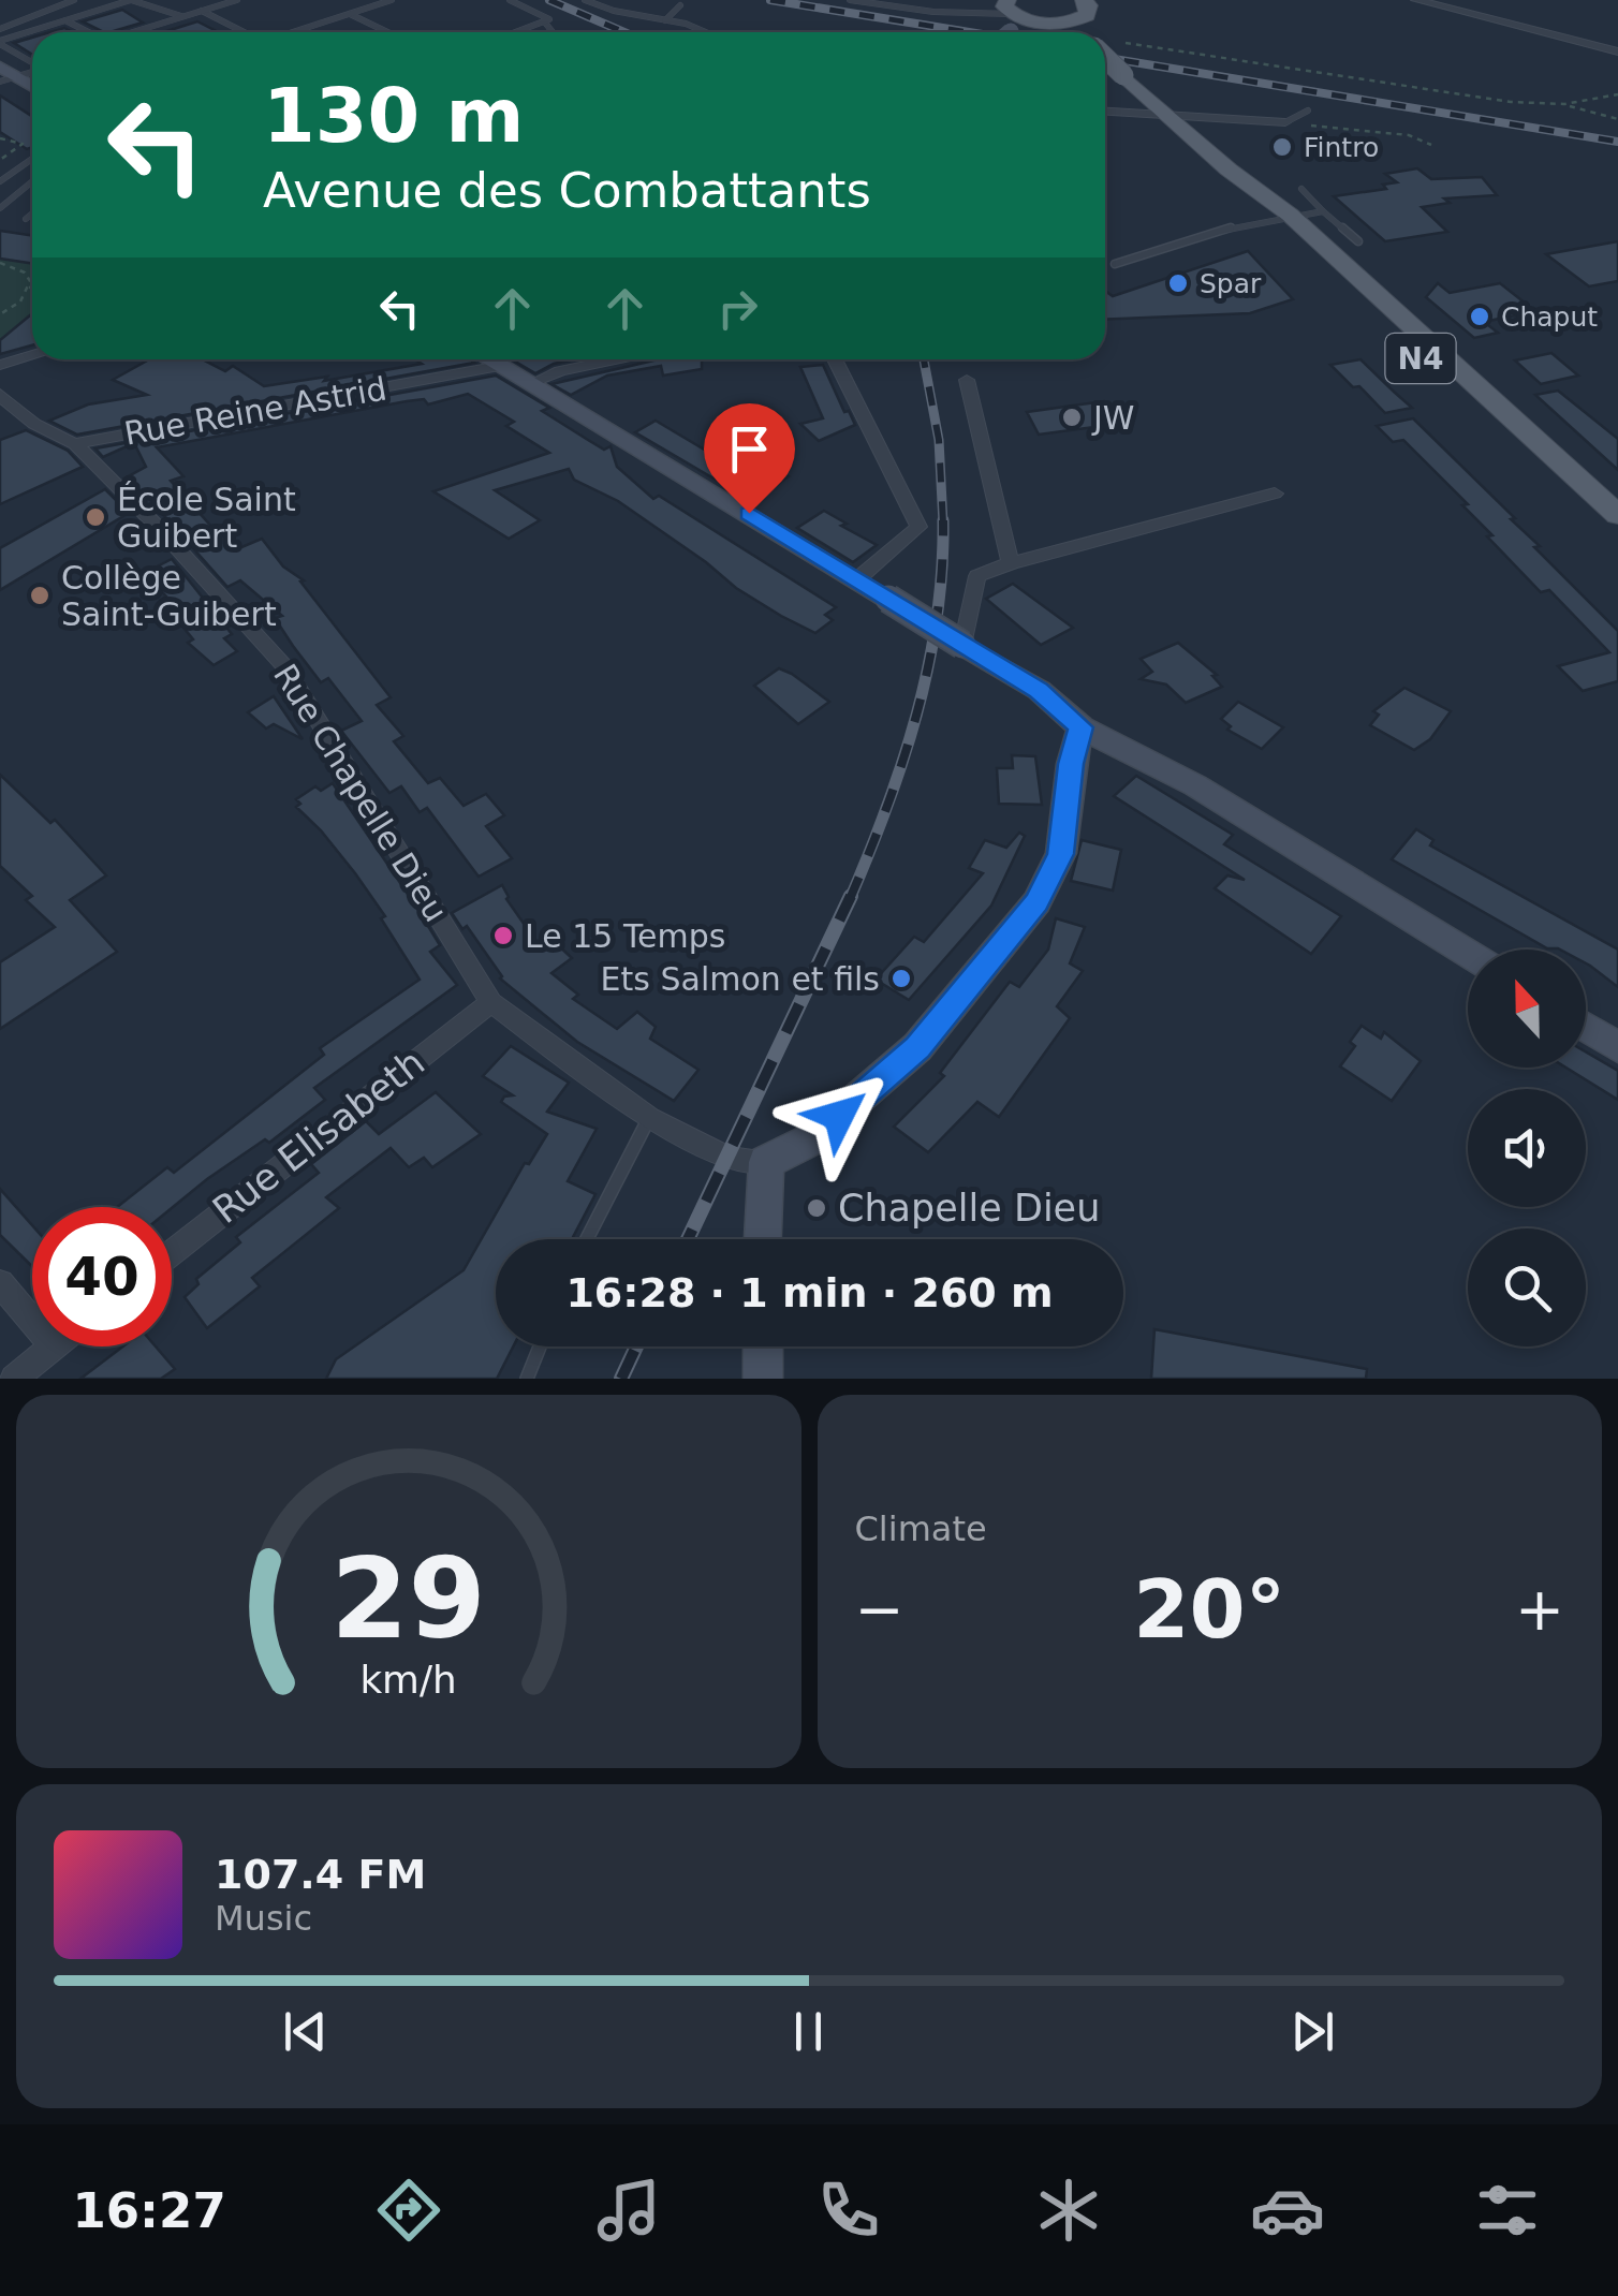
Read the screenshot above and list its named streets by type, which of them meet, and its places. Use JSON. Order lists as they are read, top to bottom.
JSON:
{
  "streets": {
    "main road": ["N4"],
    "street": ["Rue Reine Astrid", "Rue Chapelle Dieu", "Rue Elisabeth"]
  },
  "crossings": [
    ["Rue Reine Astrid", "Rue Chapelle Dieu"],
    ["Rue Chapelle Dieu", "Rue Elisabeth"]
  ],
  "places": [
    "Fintro",
    "Spar",
    "Chaput",
    "JW",
    "École Saint Guibert",
    "Collège Saint-Guibert",
    "Le 15 Temps",
    "Ets Salmon et fils",
    "Chapelle Dieu"
  ],
  "north": "top",
  "page": {
    "turn": ["130 m", "Avenue des Combattants"],
    "limit": "40",
    "trip": "16:28 · 1 min · 260 m",
    "tile": "Climate",
    "heat": ["−", "20°", "+"],
    "song": ["107.4 FM", "Music"],
    "tabs": "16:27",
    "gauge": ["29", "km/h"]
  }
}
